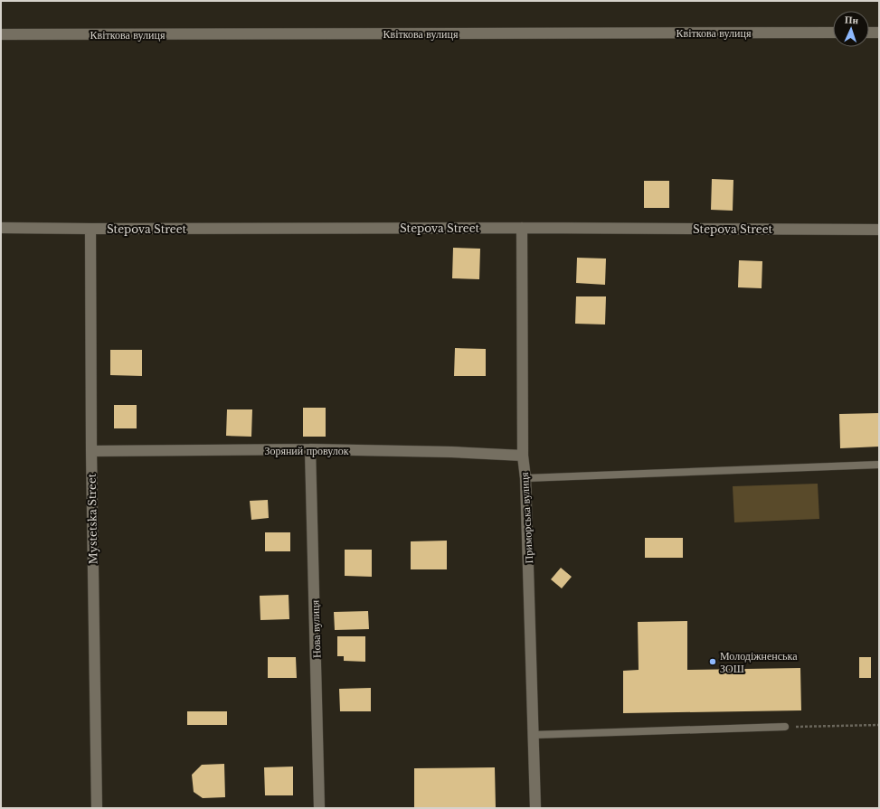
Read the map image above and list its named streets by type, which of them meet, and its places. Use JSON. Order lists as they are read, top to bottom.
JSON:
{
  "streets": {
    "street": [
      "Квіткова вулиця",
      "Stepova Street",
      "Зоряний провулок",
      "Приморська вулиця",
      "Mystetska Street",
      "Нова вулиця"
    ]
  },
  "crossings": [
    ["Stepova Street", "Приморська вулиця"],
    ["Stepova Street", "Mystetska Street"],
    ["Зоряний провулок", "Приморська вулиця"],
    ["Зоряний провулок", "Mystetska Street"],
    ["Зоряний провулок", "Нова вулиця"]
  ],
  "places": ["Молодіжненська ЗОШ"],
  "north": "top"
}
